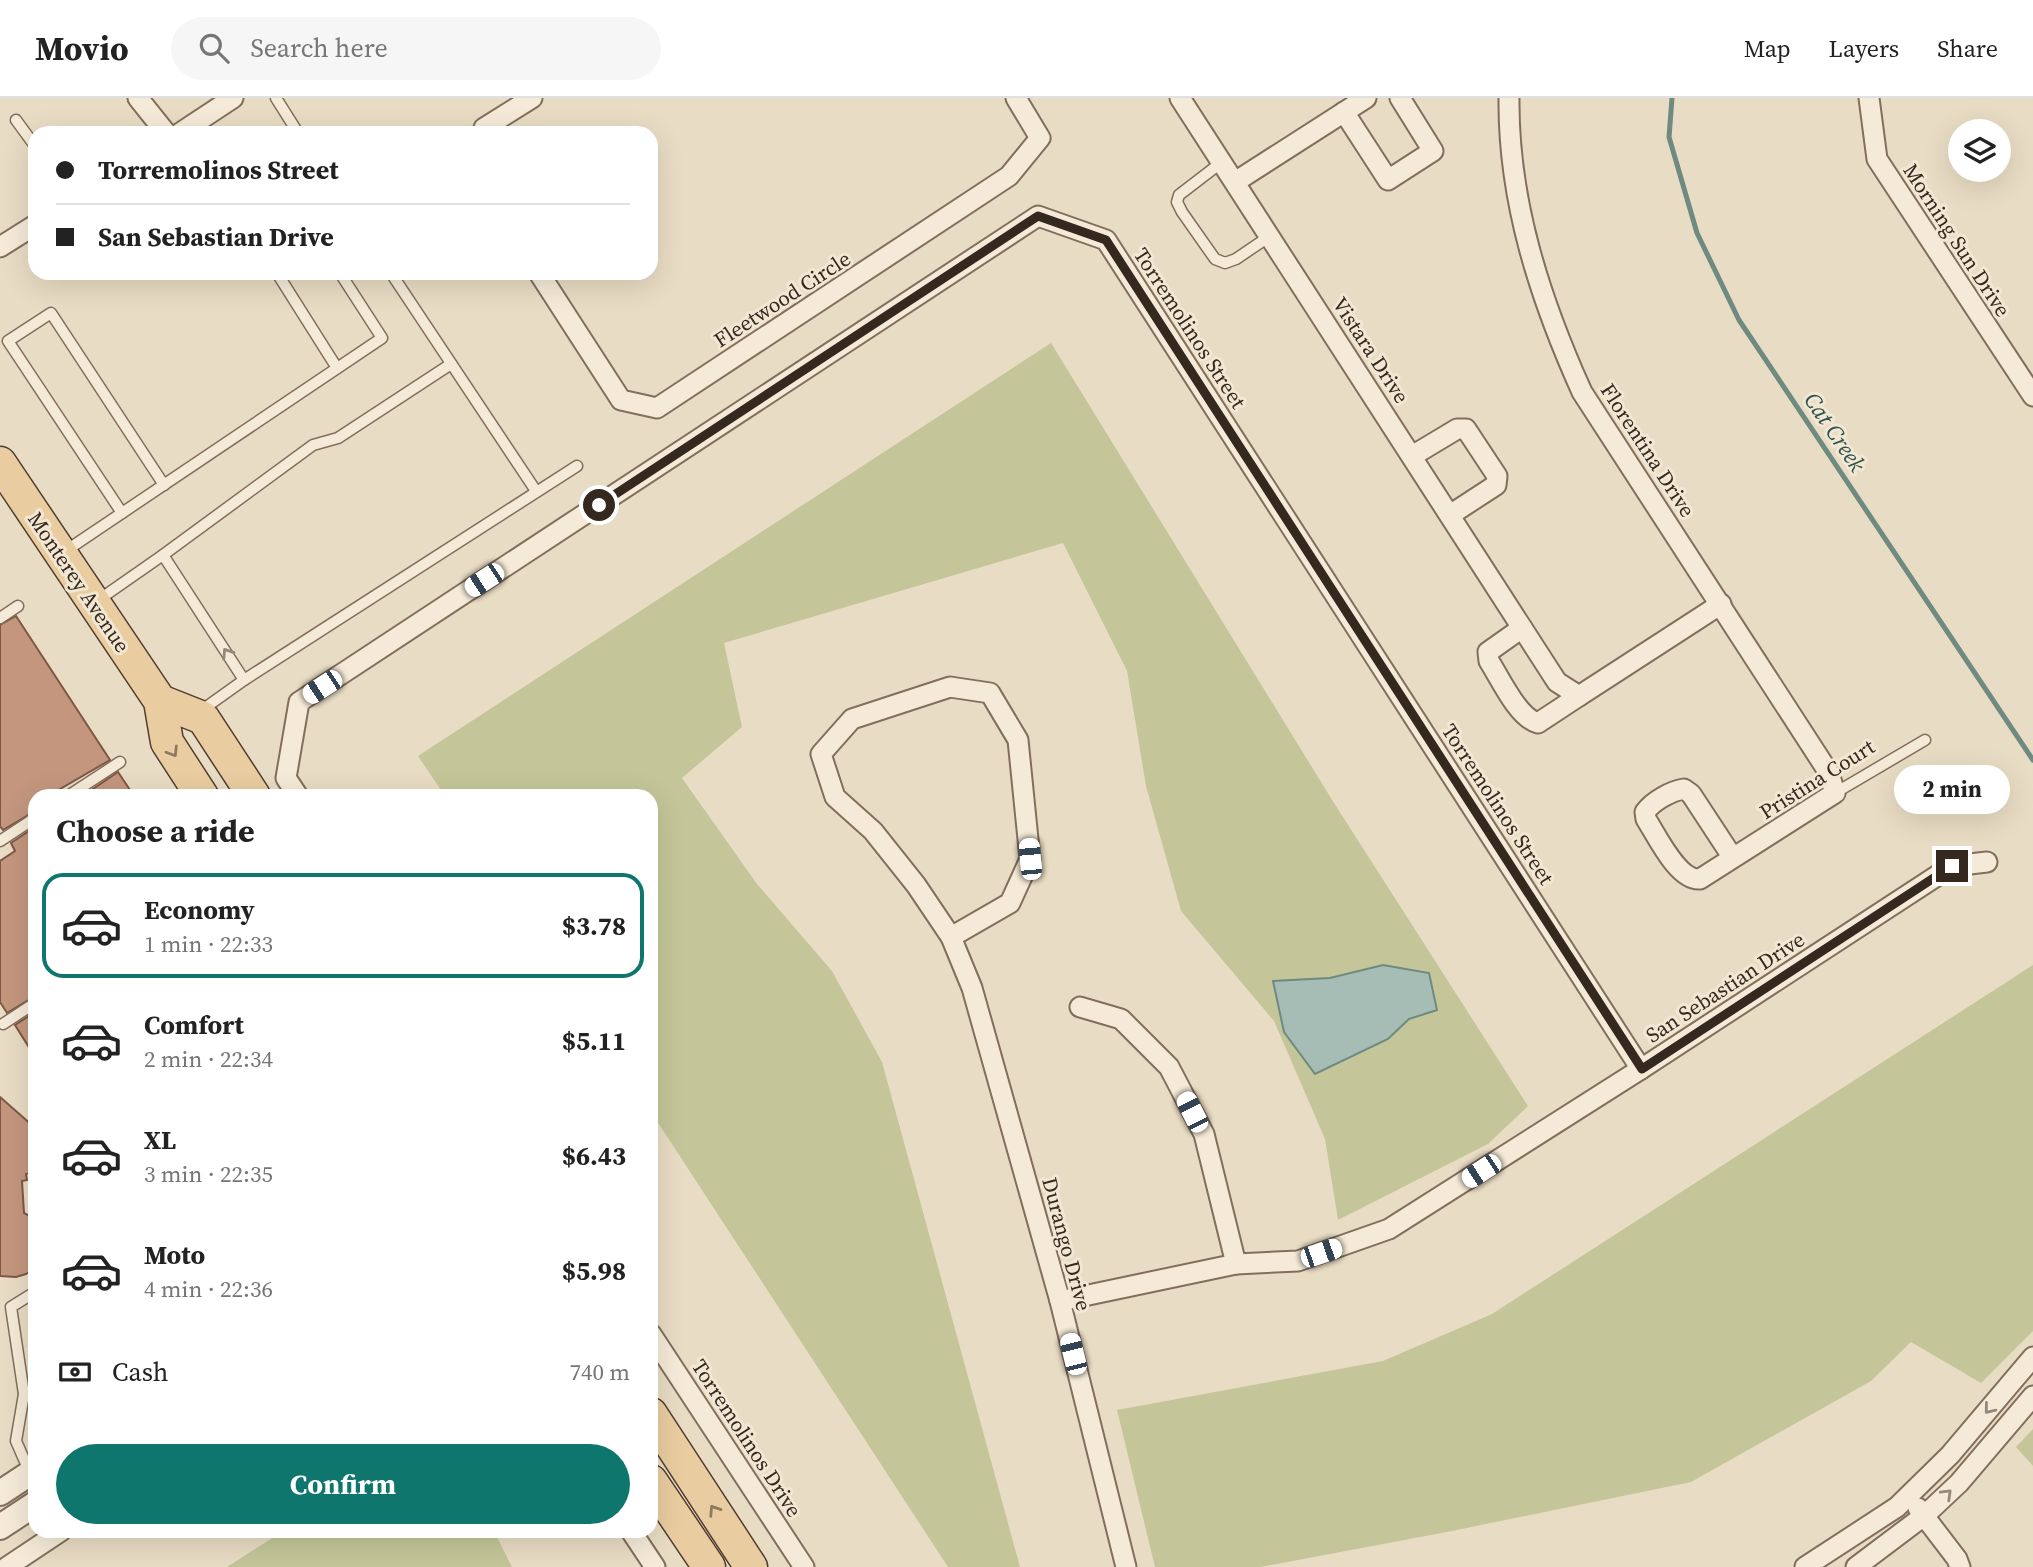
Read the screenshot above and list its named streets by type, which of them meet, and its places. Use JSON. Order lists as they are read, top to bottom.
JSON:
{
  "streets": {
    "main road": ["Monterey Avenue"],
    "street": [
      "Morning Sun Drive",
      "Fleetwood Circle",
      "Torremolinos Street",
      "Vistara Drive",
      "Florentina Drive",
      "Pristina Court",
      "San Sebastian Drive",
      "Durango Drive",
      "Torremolinos Drive"
    ]
  },
  "crossings": [
    ["Torremolinos Street", "San Sebastian Drive"],
    ["Florentina Drive", "Pristina Court"],
    ["San Sebastian Drive", "Durango Drive"]
  ],
  "water": ["Cat Creek"],
  "page": {
    "header": "Movio",
    "search": "Search here",
    "nav": ["Map", "Layers", "Share"],
    "banner": ["Torremolinos Street", "San Sebastian Drive"],
    "bubble": "2 min",
    "heading": "Choose a ride",
    "list": [
      {
        "name": "Economy",
        "note": "1 min · 22:33",
        "value": "$3.78"
      },
      {
        "name": "Comfort",
        "note": "2 min · 22:34",
        "value": "$5.11"
      },
      {
        "name": "XL",
        "note": "3 min · 22:35",
        "value": "$6.43"
      },
      {
        "name": "Moto",
        "note": "4 min · 22:36",
        "value": "$5.98"
      }
    ],
    "pay": ["Cash", "740 m"],
    "buttons": "Confirm"
  }
}
